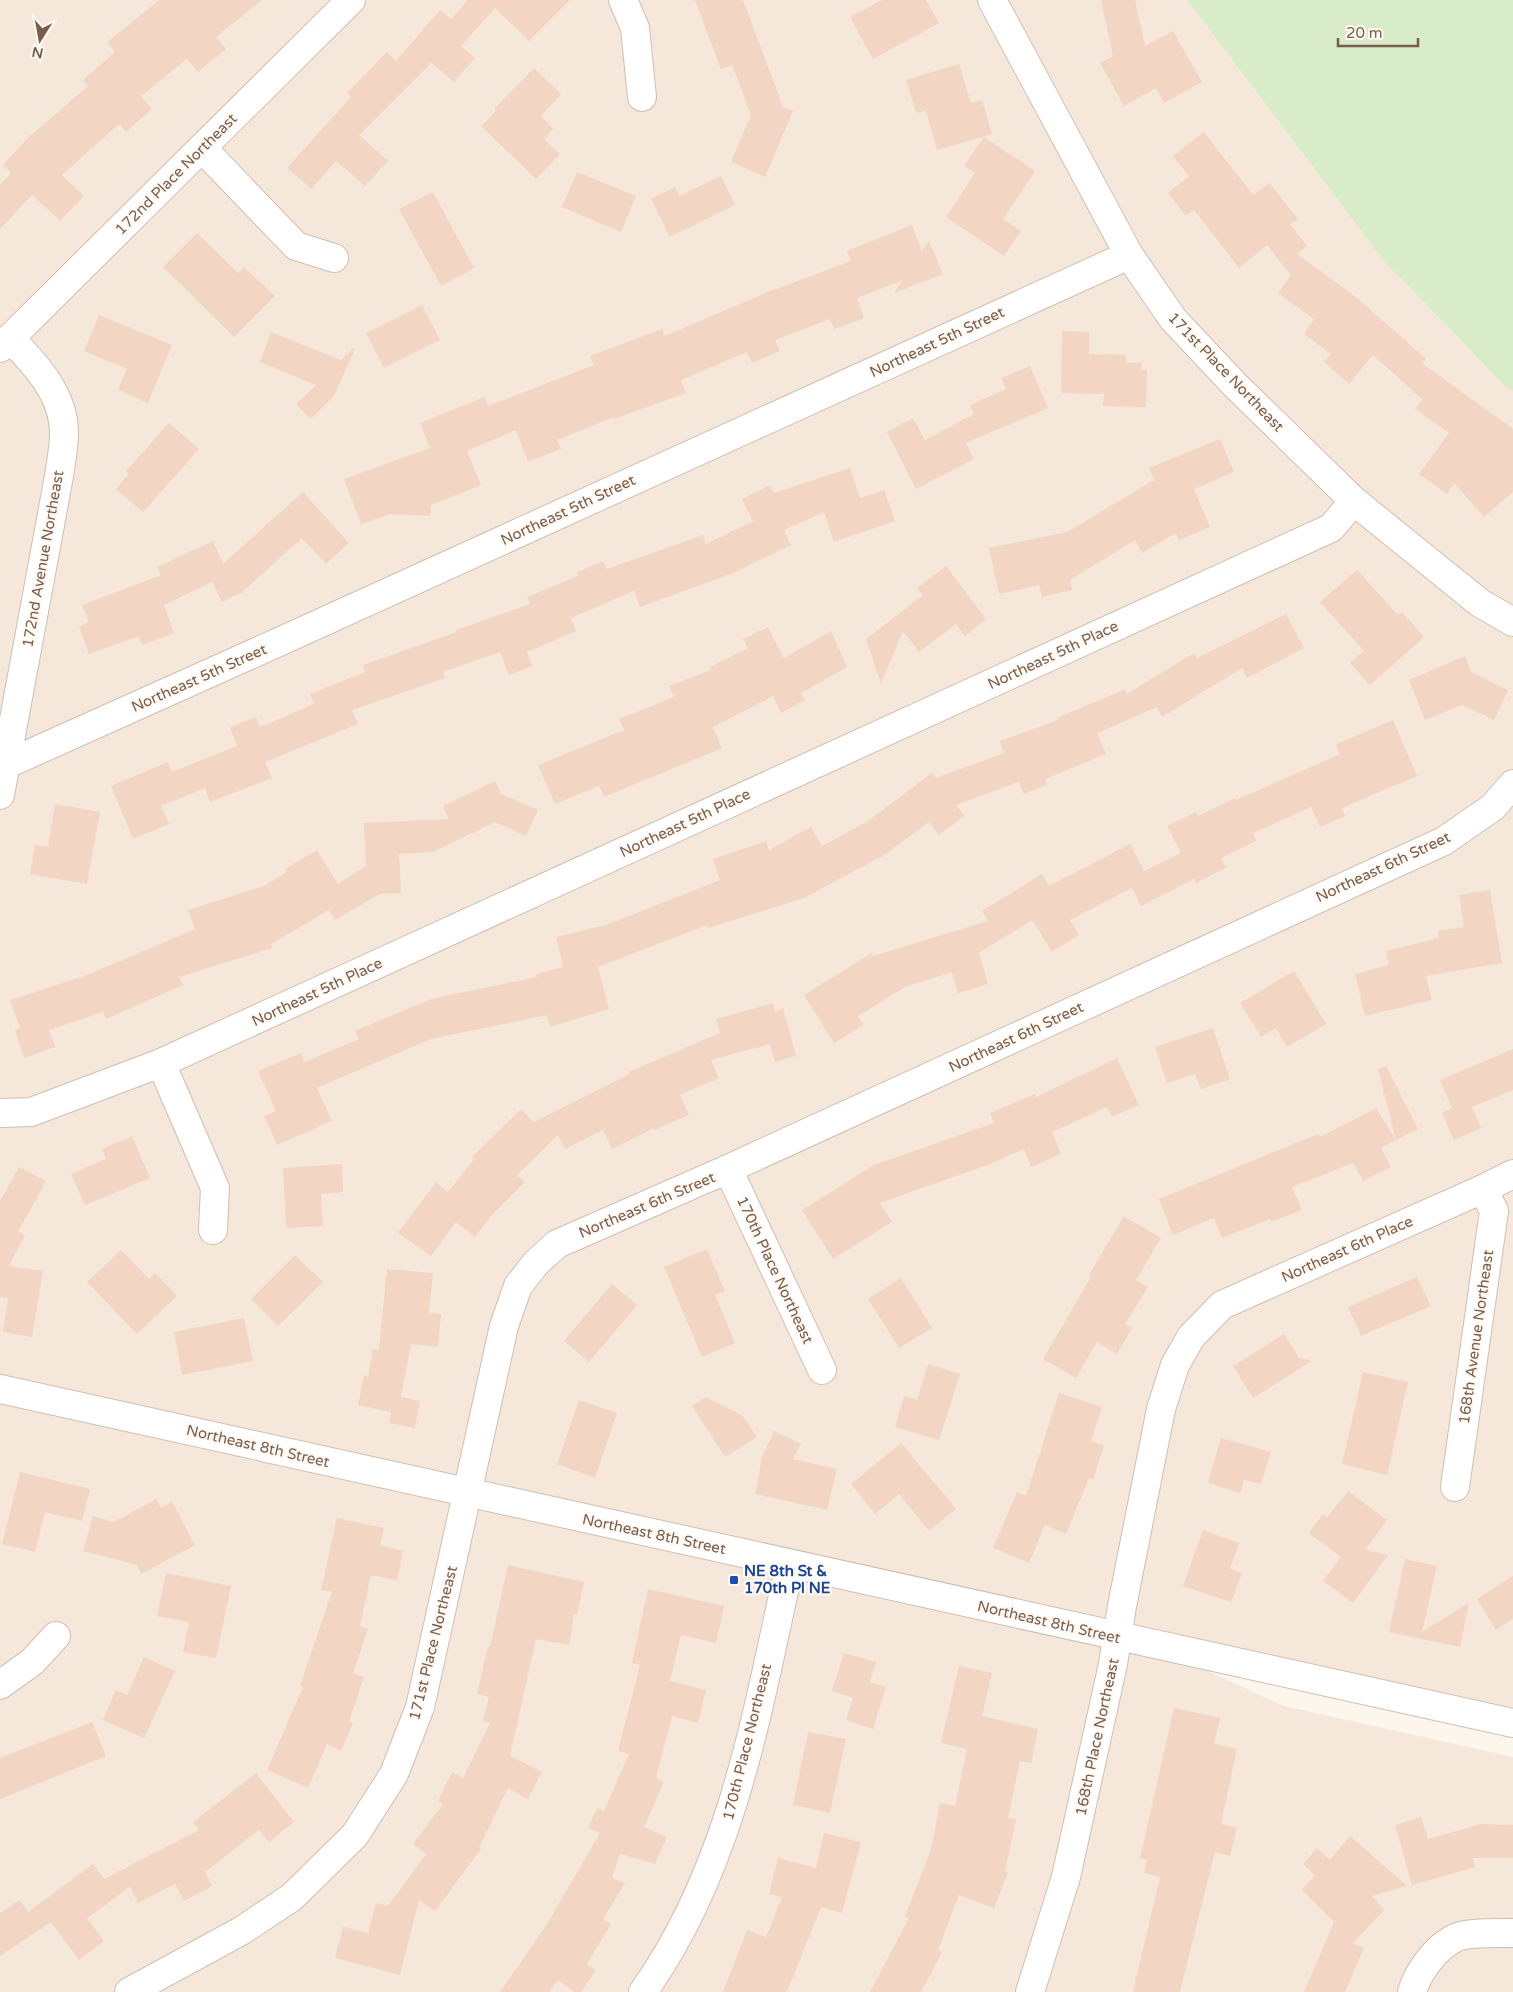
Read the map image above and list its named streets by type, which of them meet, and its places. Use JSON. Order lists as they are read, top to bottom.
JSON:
{
  "streets": {
    "street": [
      "172nd Place Northeast",
      "Northeast 5th Street",
      "171st Place Northeast",
      "172nd Avenue Northeast",
      "Northeast 5th Place",
      "Northeast 6th Street",
      "Northeast 6th Place",
      "170th Place Northeast",
      "168th Avenue Northeast",
      "Northeast 8th Street",
      "168th Place Northeast"
    ]
  },
  "crossings": [
    ["172nd Place Northeast", "172nd Avenue Northeast"],
    ["Northeast 5th Street", "171st Place Northeast"],
    ["Northeast 5th Street", "172nd Avenue Northeast"],
    ["171st Place Northeast", "Northeast 5th Place"],
    ["171st Place Northeast", "Northeast 6th Street"],
    ["171st Place Northeast", "Northeast 8th Street"],
    ["Northeast 6th Street", "170th Place Northeast"],
    ["Northeast 6th Place", "168th Avenue Northeast"],
    ["Northeast 6th Place", "168th Place Northeast"],
    ["170th Place Northeast", "Northeast 8th Street"],
    ["Northeast 8th Street", "168th Place Northeast"]
  ],
  "places": {
    "transit": ["NE 8th St & 170th Pl NE"]
  },
  "scale_bar": "20 m",
  "north": "bottom"
}
